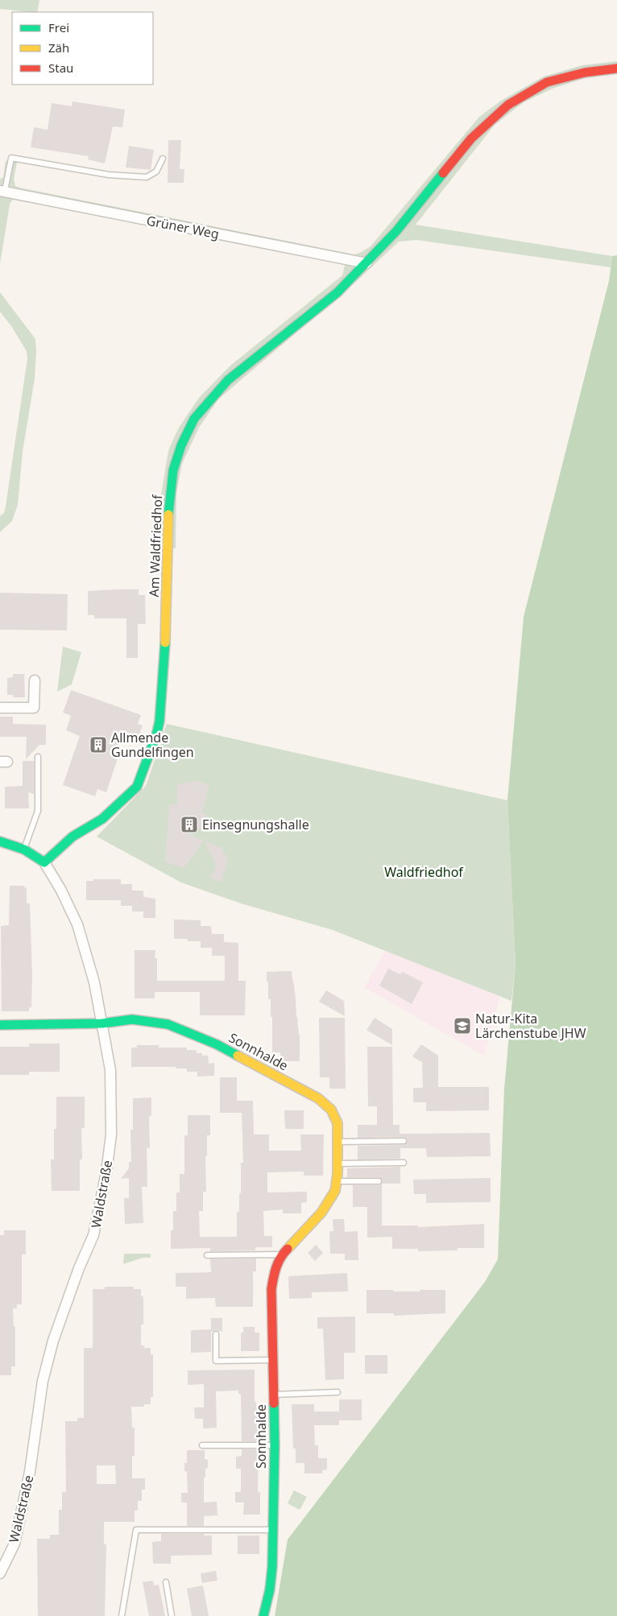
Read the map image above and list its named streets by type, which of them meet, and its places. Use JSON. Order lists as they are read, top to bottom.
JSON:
{
  "streets": {
    "street": [
      "Grüner Weg",
      "Am Waldfriedhof",
      "Sonnhalde",
      "Waldstraße"
    ]
  },
  "crossings": [
    ["Grüner Weg", "Am Waldfriedhof"],
    ["Am Waldfriedhof", "Waldstraße"],
    ["Sonnhalde", "Waldstraße"]
  ],
  "parks": ["Waldfriedhof"],
  "places": {
    "building": ["Allmende Gundelfingen", "Einsegnungshalle"],
    "school or university": ["Natur-Kita Lärchenstube JHW"]
  },
  "legend": ["Frei", "Zäh", "Stau"]
}
